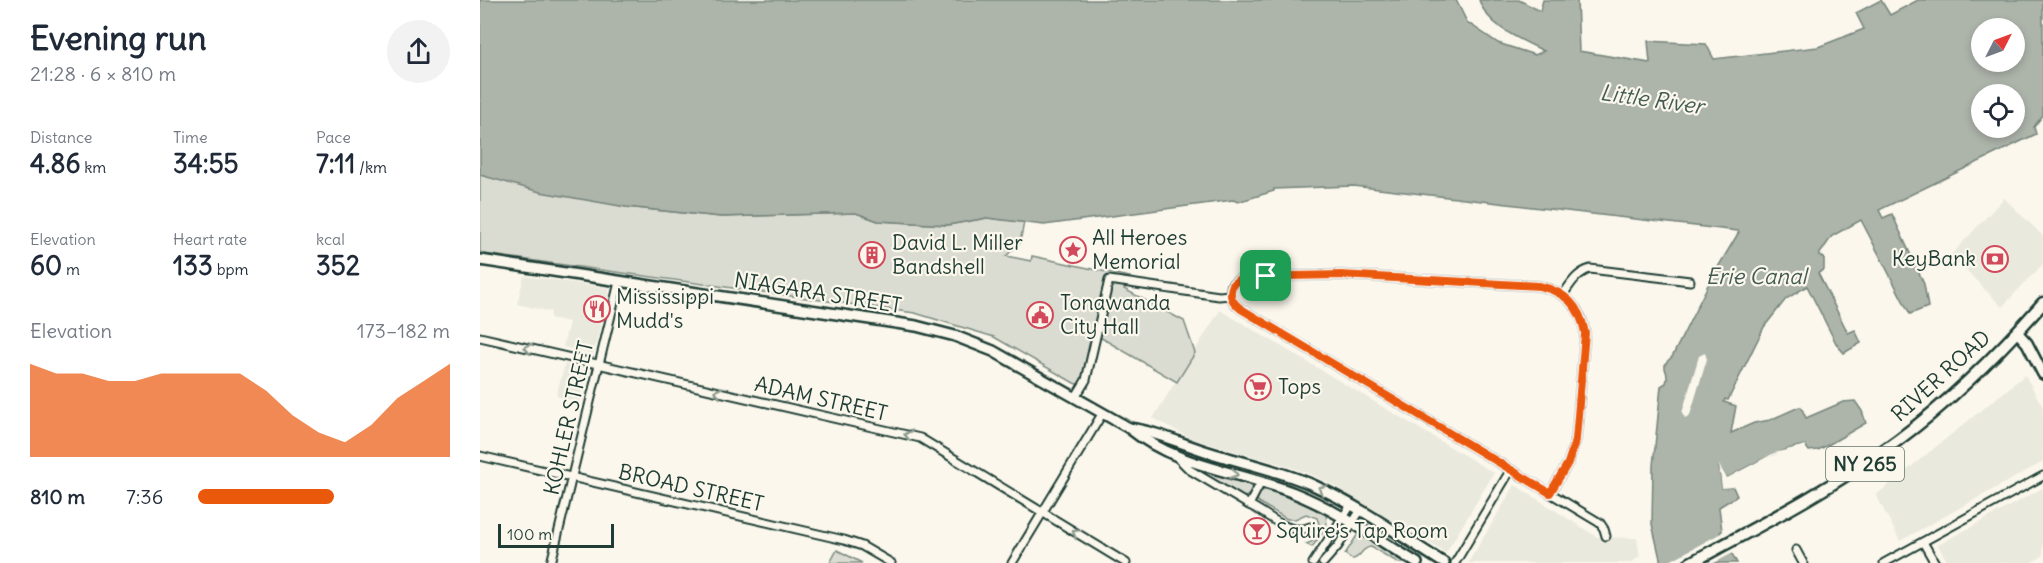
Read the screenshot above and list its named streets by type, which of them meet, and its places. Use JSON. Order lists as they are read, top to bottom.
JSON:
{
  "streets": {
    "main road": ["NIAGARA STREET", "RIVER ROAD", "NY 265"],
    "street": ["ADAM STREET", "KOHLER STREET", "BROAD STREET"]
  },
  "crossings": [
    ["NIAGARA STREET", "KOHLER STREET"],
    ["ADAM STREET", "KOHLER STREET"],
    ["KOHLER STREET", "BROAD STREET"]
  ],
  "one_way": ["ADAM STREET"],
  "water": ["Little River", "Erie Canal"],
  "places": {
    "place": ["All Heroes Memorial"],
    "building": ["David L. Miller Bandshell"],
    "bank": ["KeyBank"],
    "restaurant": ["Mississippi Mudd's"],
    "public building": ["Tonawanda City Hall"],
    "supermarket": ["Tops"],
    "bar": ["Squire's Tap Room"]
  },
  "scale_bar": "100 m",
  "north": "top right",
  "page": {
    "heading": ["Evening run", "21:28 · 6 × 810 m"],
    "stats": [
      ["Distance", "4.86 km"],
      ["Time", "34:55"],
      ["Pace", "7:11 /km"],
      ["Elevation", "60 m"],
      ["Heart rate", "133 bpm"],
      ["kcal", "352"]
    ],
    "chart": ["Elevation", "173–182 m"],
    "list": [
      {
        "name": "810 m",
        "note": "7:36"
      }
    ],
    "scale": "100 m"
  }
}
